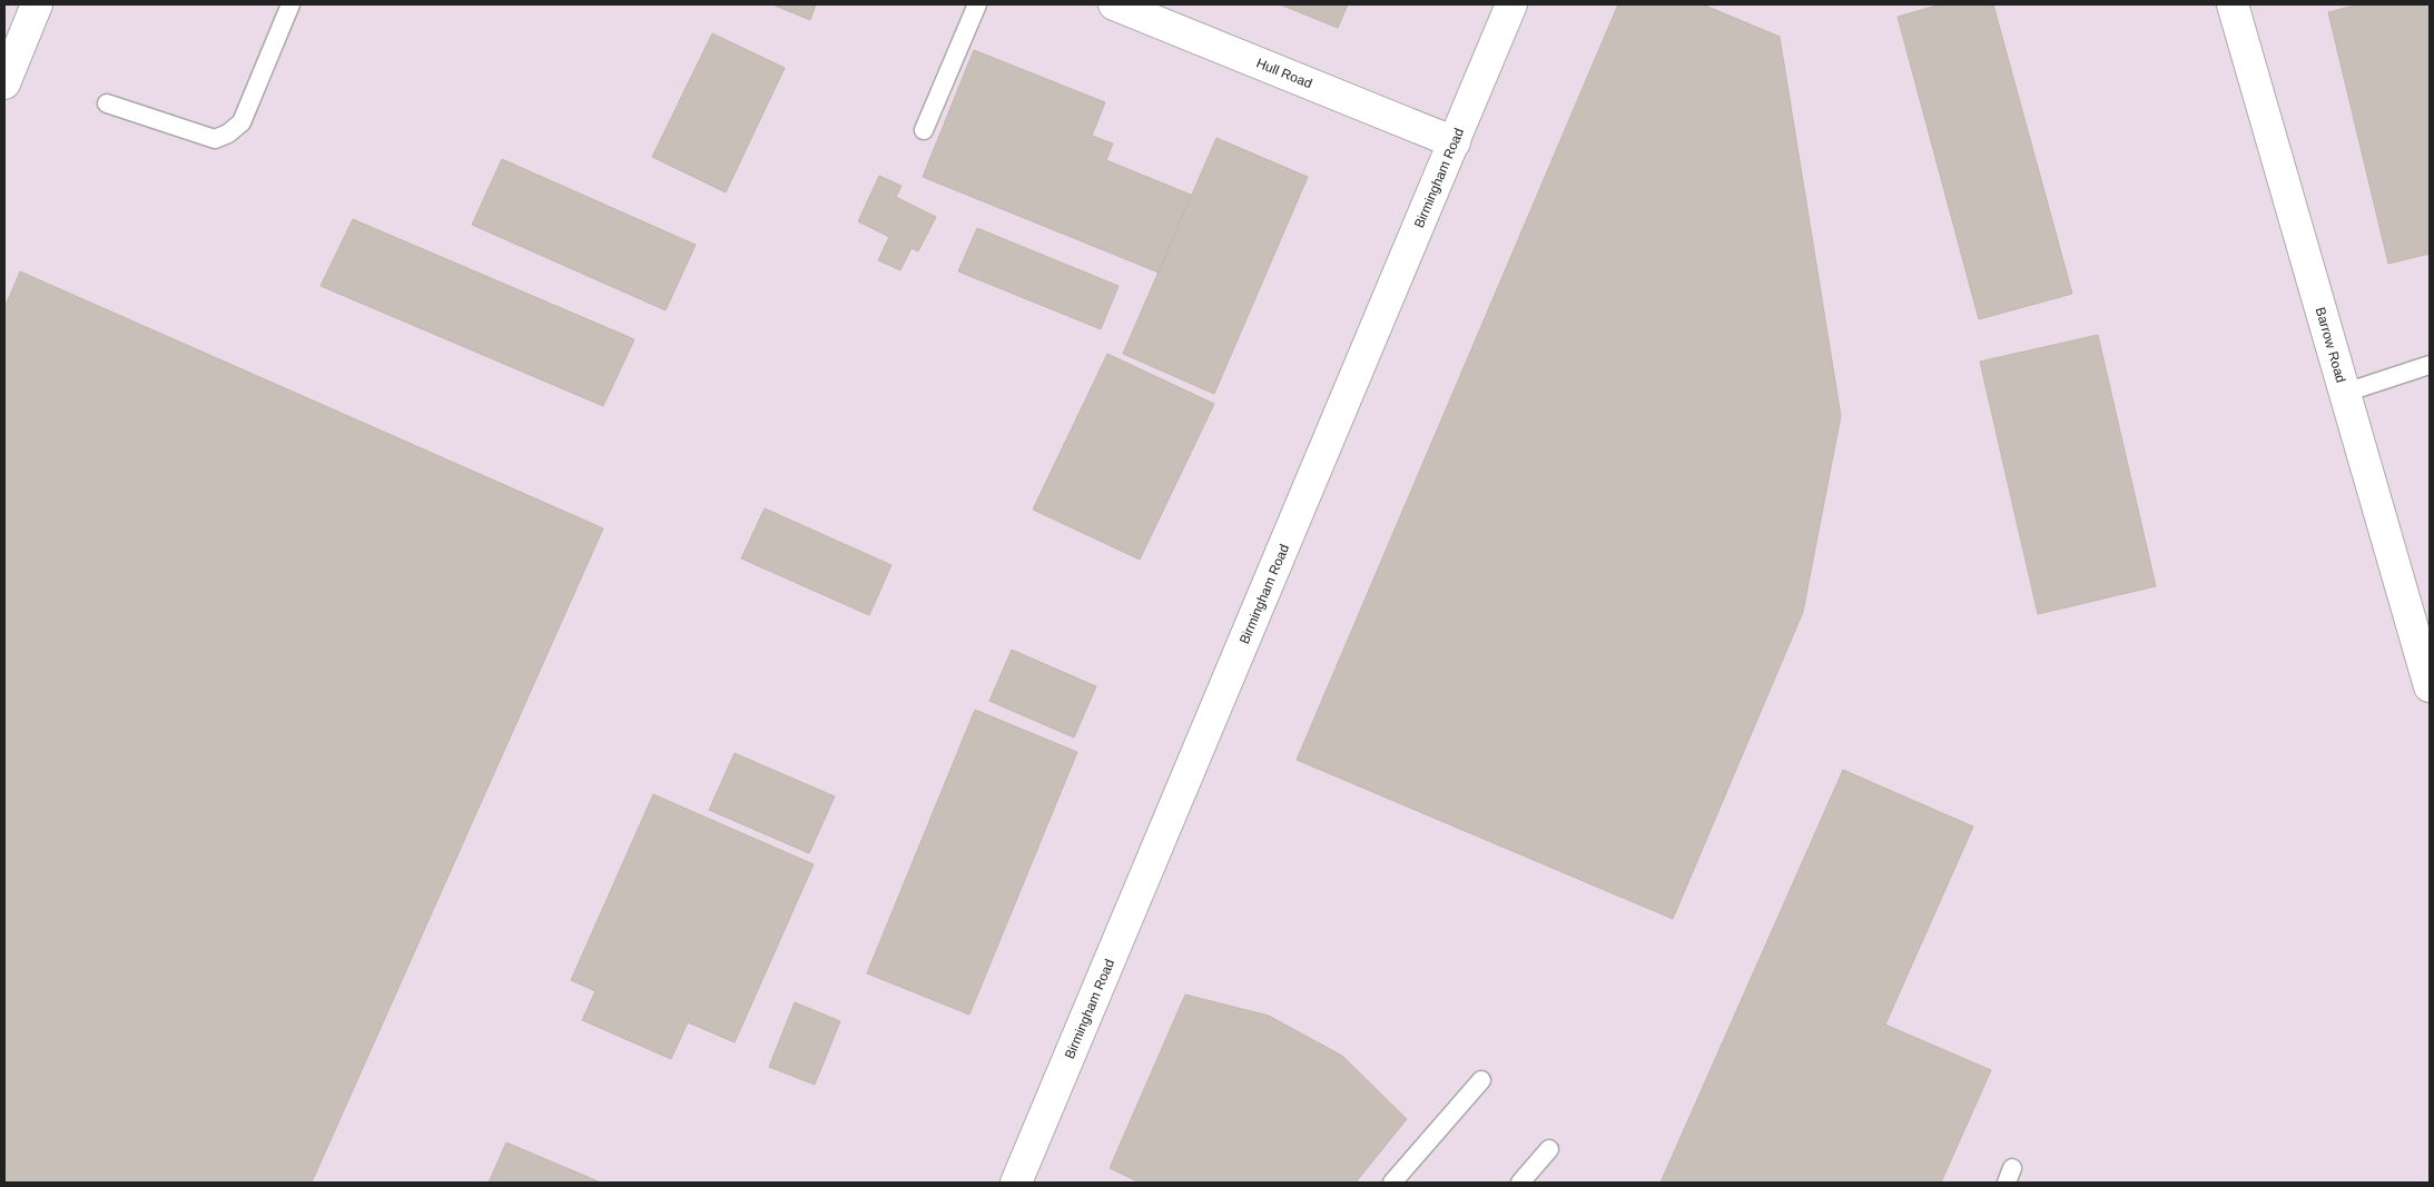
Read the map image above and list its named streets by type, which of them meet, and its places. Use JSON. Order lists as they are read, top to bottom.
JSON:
{
  "streets": {
    "street": ["Hull Road", "Birmingham Road", "Barrow Road"]
  },
  "crossings": [
    ["Hull Road", "Birmingham Road"]
  ]
}
